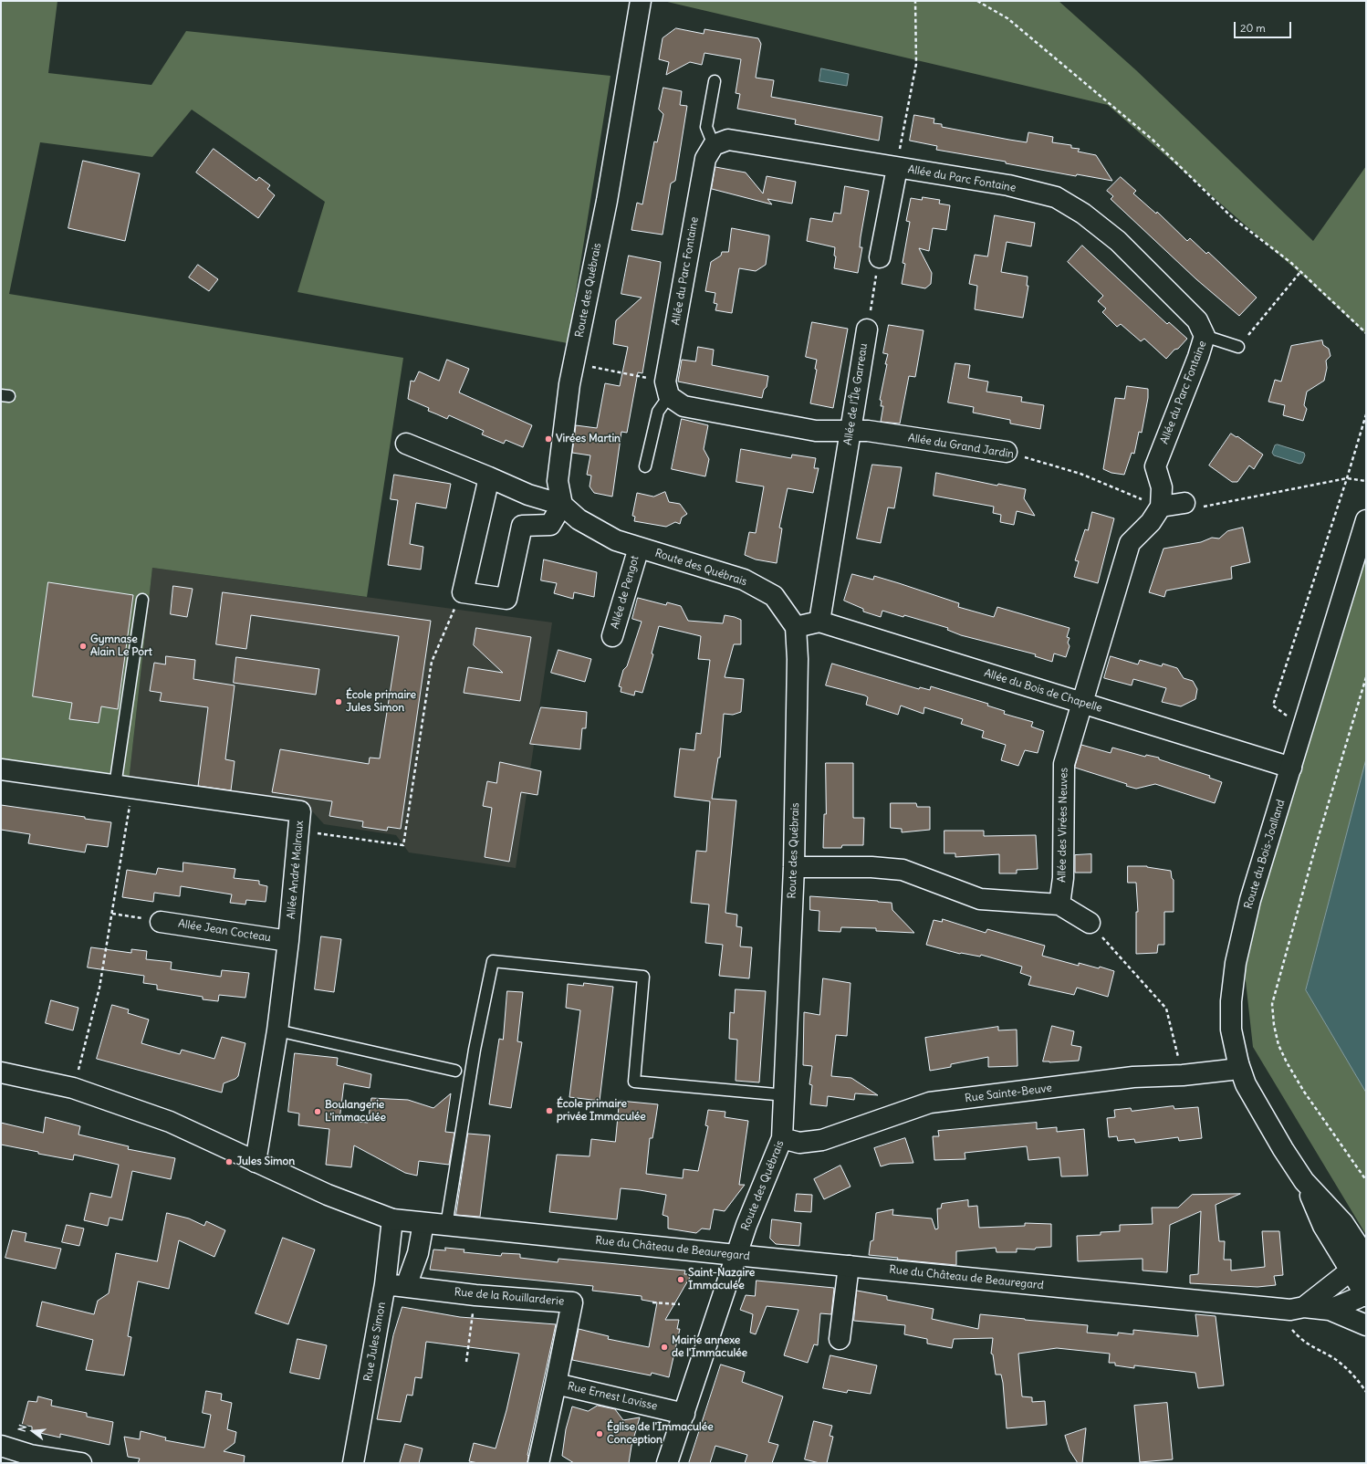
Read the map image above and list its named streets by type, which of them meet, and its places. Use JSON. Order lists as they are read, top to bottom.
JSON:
{
  "streets": {
    "street": [
      "Allée du Parc Fontaine",
      "Route des Québrais",
      "Allée de l'Île Garreau",
      "Allée du Grand Jardin",
      "Allée de Pengot",
      "Allée du Bois de Chapelle",
      "Allée des Virées Neuves",
      "Route du Bois-Joalland",
      "Allée André Malraux",
      "Allée Jean Cocteau",
      "Rue Sainte-Beuve",
      "Rue du Château de Beauregard",
      "Rue de la Rouillarderie",
      "Rue Jules Simon",
      "Rue Ernest Lavisse"
    ]
  },
  "crossings": [
    ["Route des Québrais", "Allée de Pengot"],
    ["Route des Québrais", "Rue Sainte-Beuve"],
    ["Route des Québrais", "Rue du Château de Beauregard"],
    ["Route des Québrais", "Rue Ernest Lavisse"],
    ["Allée de l'Île Garreau", "Allée du Grand Jardin"],
    ["Allée de l'Île Garreau", "Allée du Bois de Chapelle"],
    ["Allée du Bois de Chapelle", "Allée des Virées Neuves"],
    ["Allée du Bois de Chapelle", "Route du Bois-Joalland"],
    ["Route du Bois-Joalland", "Rue Sainte-Beuve"],
    ["Allée André Malraux", "Allée Jean Cocteau"],
    ["Allée André Malraux", "Rue du Château de Beauregard"],
    ["Rue du Château de Beauregard", "Rue Jules Simon"],
    ["Rue de la Rouillarderie", "Rue Jules Simon"],
    ["Rue de la Rouillarderie", "Rue Ernest Lavisse"]
  ],
  "places": [
    "Virées Martin",
    "Gymnase Alain Le Port",
    "École primaire Jules Simon",
    "École primaire privée Immaculée",
    "Boulangerie L'immaculée",
    "Jules Simon",
    "Saint-Nazaire Immaculée",
    "Mairie annexe de l'Immaculée",
    "Église de l'Immaculée Conception"
  ],
  "scale_bar": "20 m",
  "north": "left"
}
